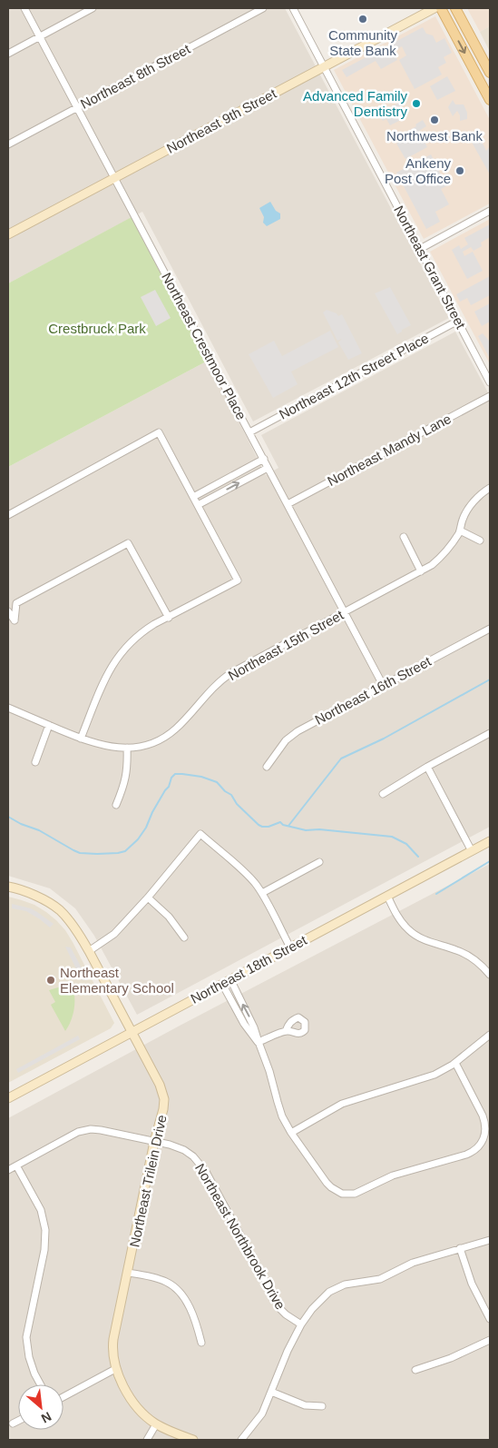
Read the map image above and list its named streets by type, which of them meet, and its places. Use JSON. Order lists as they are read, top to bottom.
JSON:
{
  "streets": {
    "street": [
      "Northeast 8th Street",
      "Northeast 9th Street",
      "Northeast Grant Street",
      "Northeast Crestmoor Place",
      "Northeast 12th Street Place",
      "Northeast Mandy Lane",
      "Northeast 15th Street",
      "Northeast 16th Street",
      "Northeast 18th Street",
      "Northeast Trilein Drive",
      "Northeast Northbrook Drive"
    ]
  },
  "crossings": [
    ["Northeast 8th Street", "Northeast Crestmoor Place"],
    ["Northeast 9th Street", "Northeast Grant Street"],
    ["Northeast 9th Street", "Northeast Crestmoor Place"],
    ["Northeast Grant Street", "Northeast 12th Street Place"],
    ["Northeast Crestmoor Place", "Northeast 12th Street Place"],
    ["Northeast Crestmoor Place", "Northeast Mandy Lane"],
    ["Northeast Crestmoor Place", "Northeast 15th Street"],
    ["Northeast Crestmoor Place", "Northeast 16th Street"],
    ["Northeast 18th Street", "Northeast Trilein Drive"],
    ["Northeast Trilein Drive", "Northeast Northbrook Drive"]
  ],
  "parks": ["Crestbruck Park"],
  "places": [
    "Community State Bank",
    "Advanced Family Dentistry",
    "Northwest Bank",
    "Ankeny Post Office",
    "Northeast Elementary School"
  ],
  "north": "bottom right"
}
